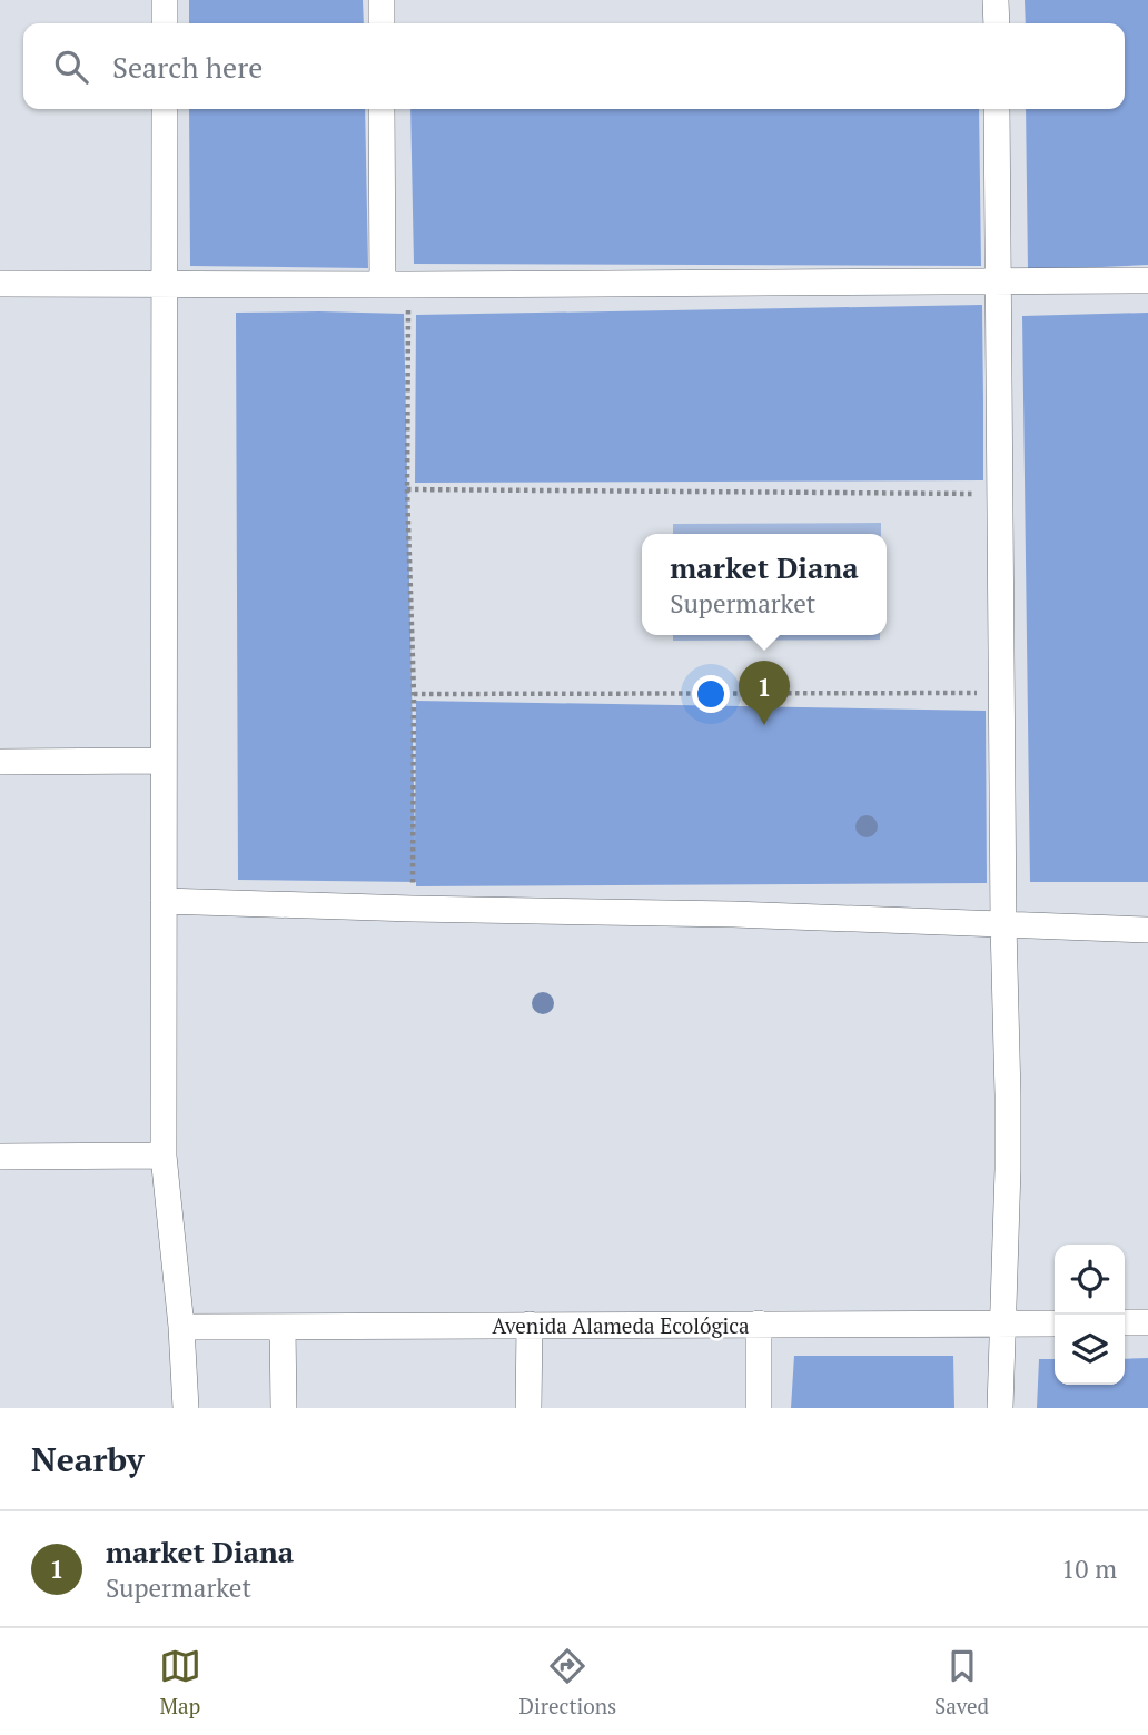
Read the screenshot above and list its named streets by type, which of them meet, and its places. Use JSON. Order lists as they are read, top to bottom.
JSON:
{
  "streets": {
    "street": ["Avenida Alameda Ecológica"]
  },
  "page": {
    "search": "Search here",
    "popup": ["market Diana", "Supermarket"],
    "pins": "1",
    "heading": "Nearby",
    "list": [
      {
        "mark": "1",
        "name": "market Diana",
        "note": "Supermarket",
        "value": "10 m"
      }
    ],
    "nav": ["Map", "Directions", "Saved"]
  }
}
